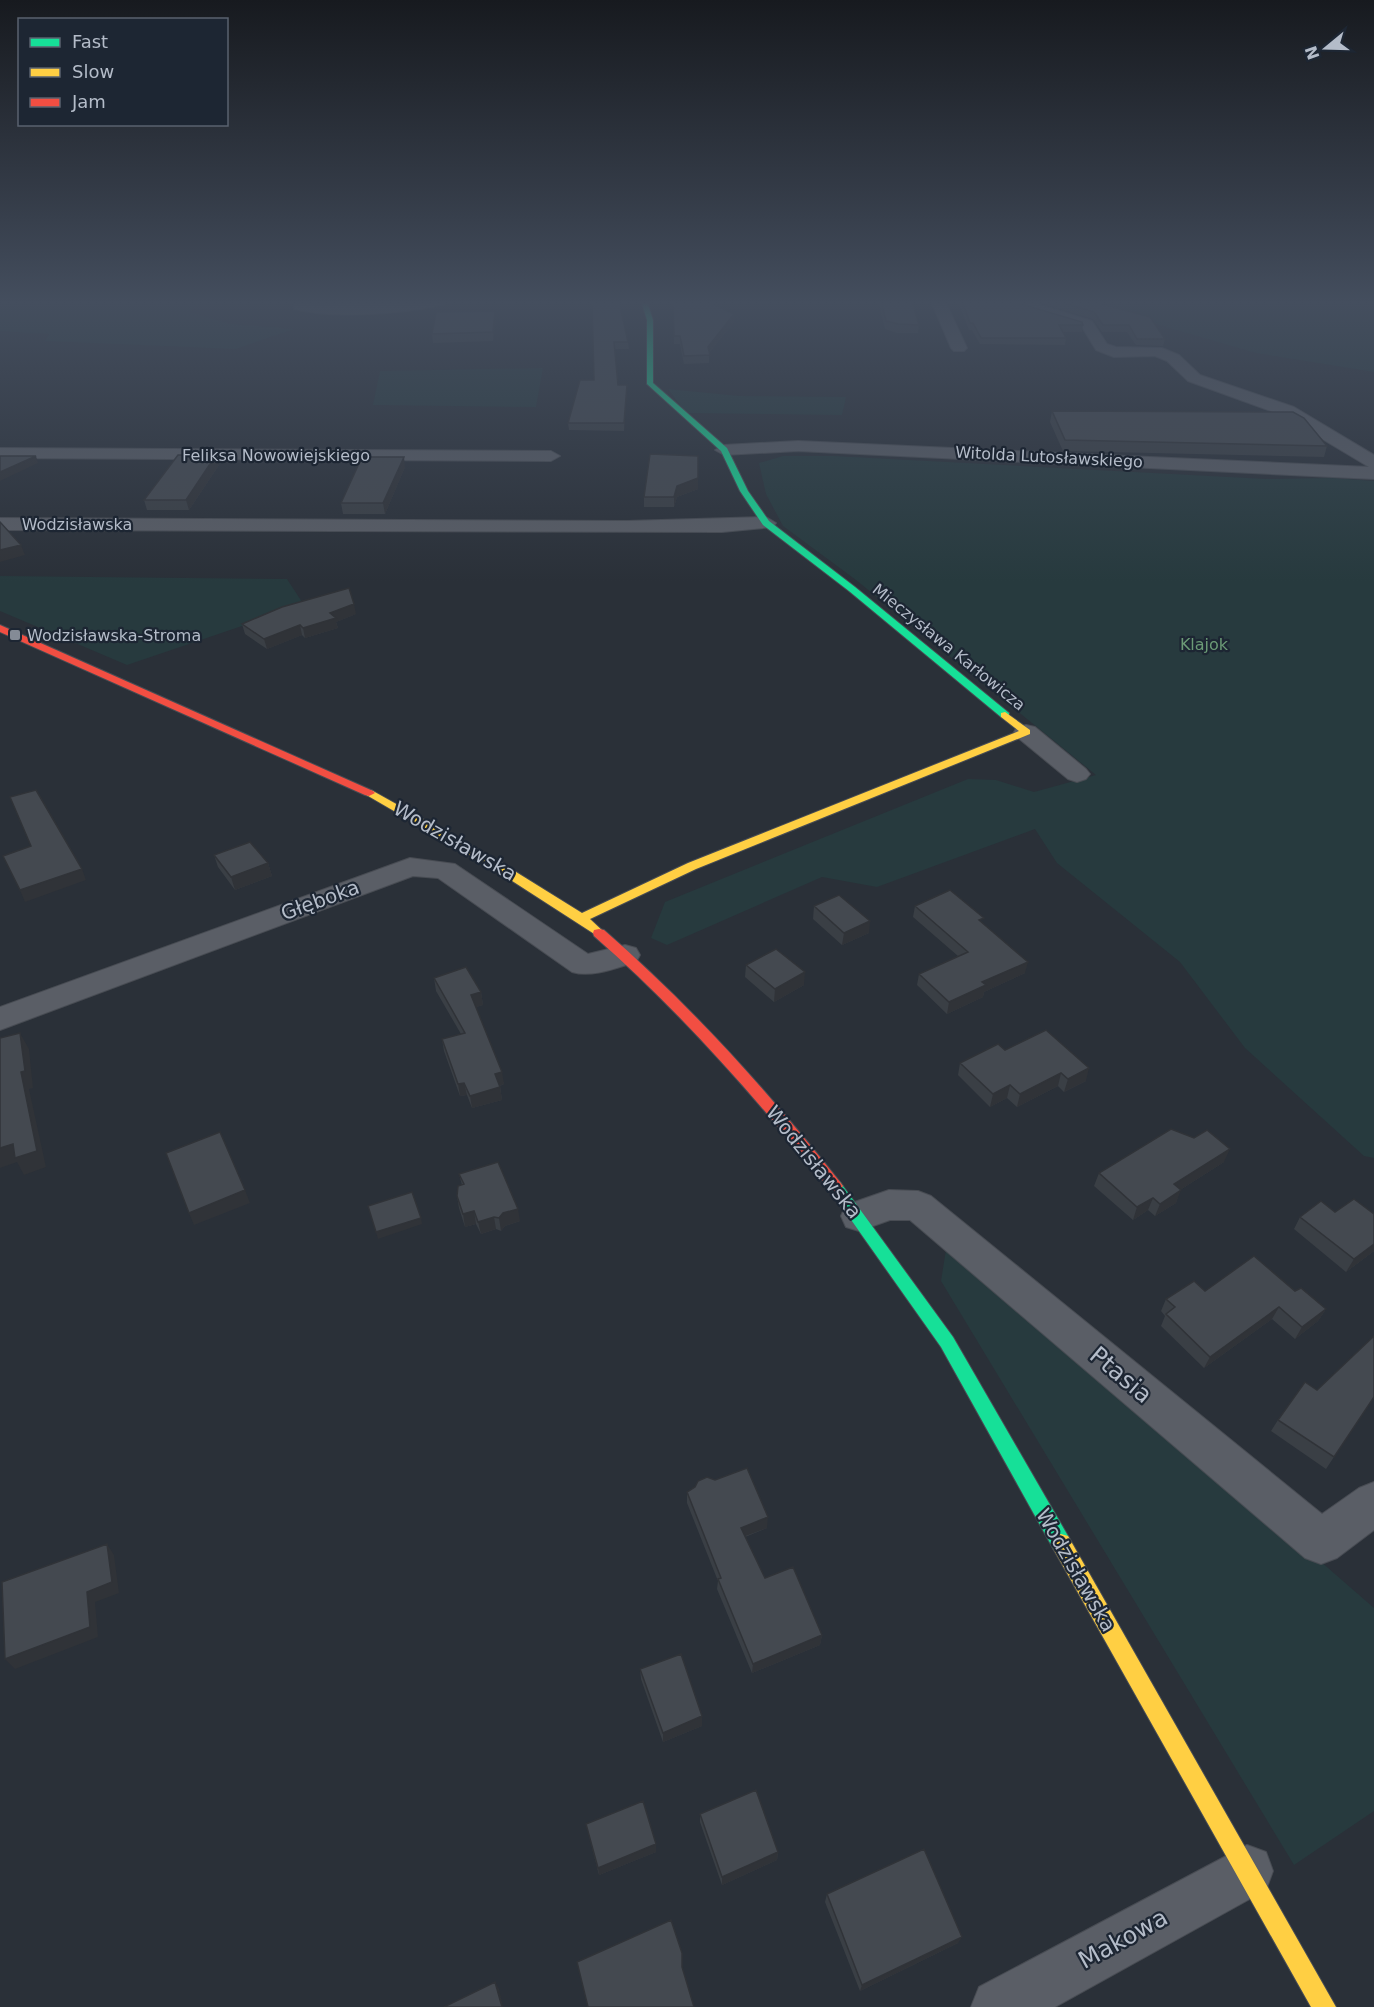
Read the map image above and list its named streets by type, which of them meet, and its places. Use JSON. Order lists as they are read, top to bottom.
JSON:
{
  "streets": {
    "street": [
      "Feliksa Nowowiejskiego",
      "Witolda Lutosławskiego",
      "Wodzisławska",
      "Mieczysława Karłowicza",
      "Głęboka",
      "Ptasia",
      "Makowa"
    ]
  },
  "crossings": [
    ["Witolda Lutosławskiego", "Mieczysława Karłowicza"],
    ["Wodzisławska", "Mieczysława Karłowicza"],
    ["Wodzisławska", "Głęboka"],
    ["Wodzisławska", "Ptasia"],
    ["Wodzisławska", "Makowa"]
  ],
  "parks": ["Klajok"],
  "places": {
    "transit": ["Wodzisławska-Stroma"]
  },
  "legend": ["Fast", "Slow", "Jam"],
  "north": "left"
}
